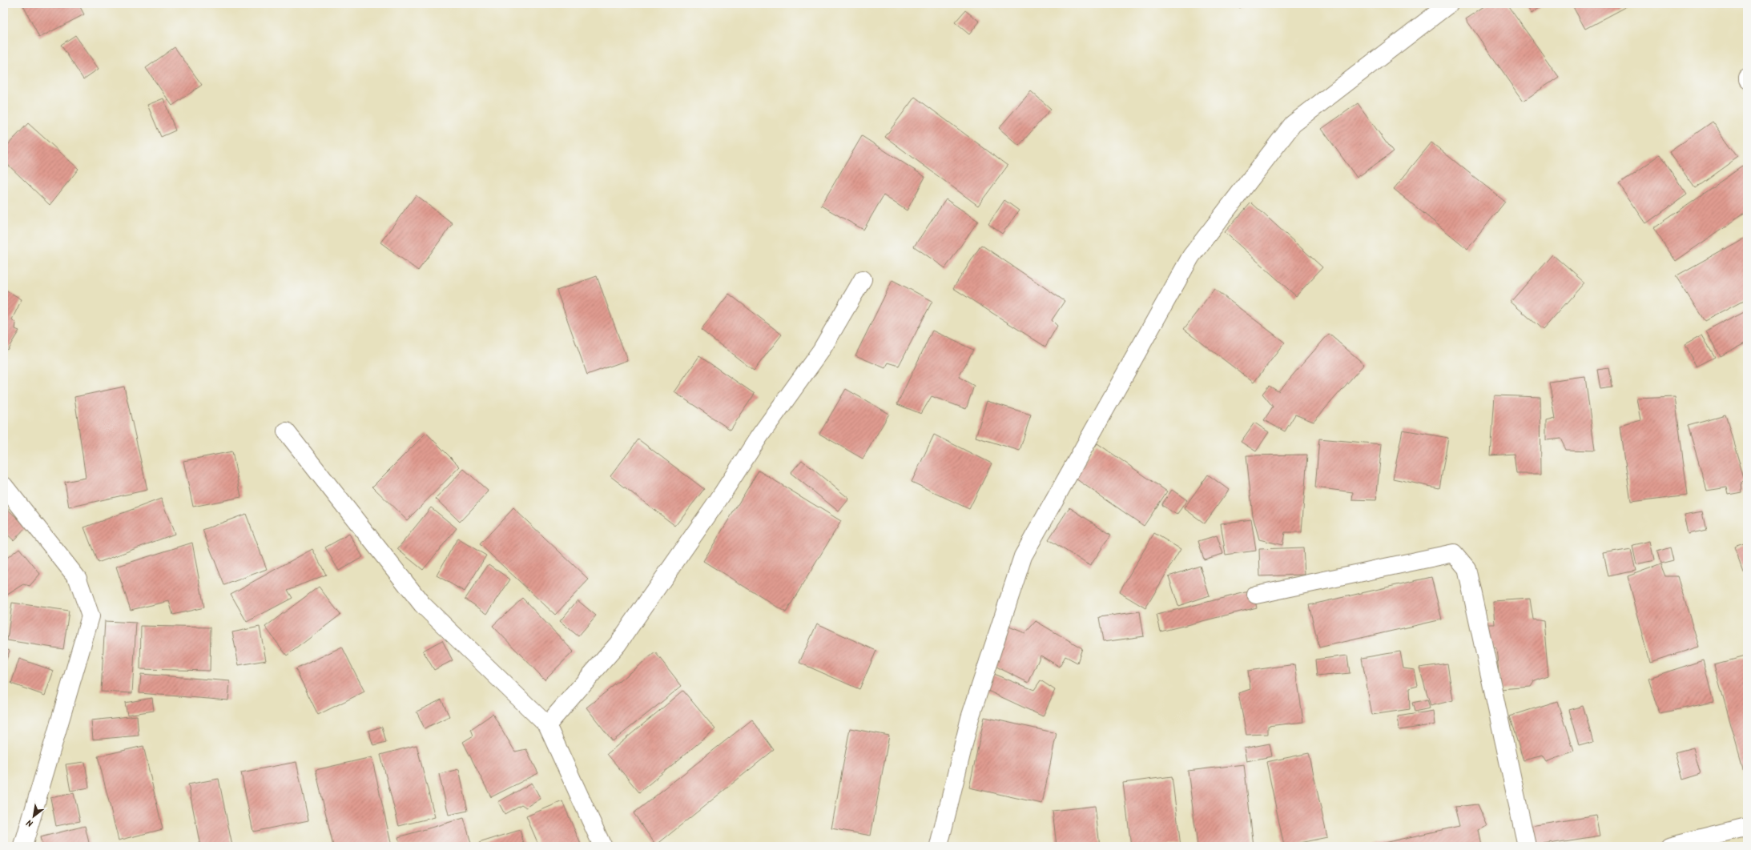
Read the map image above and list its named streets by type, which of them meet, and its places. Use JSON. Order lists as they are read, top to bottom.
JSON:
{
  "north": "bottom left"
}
